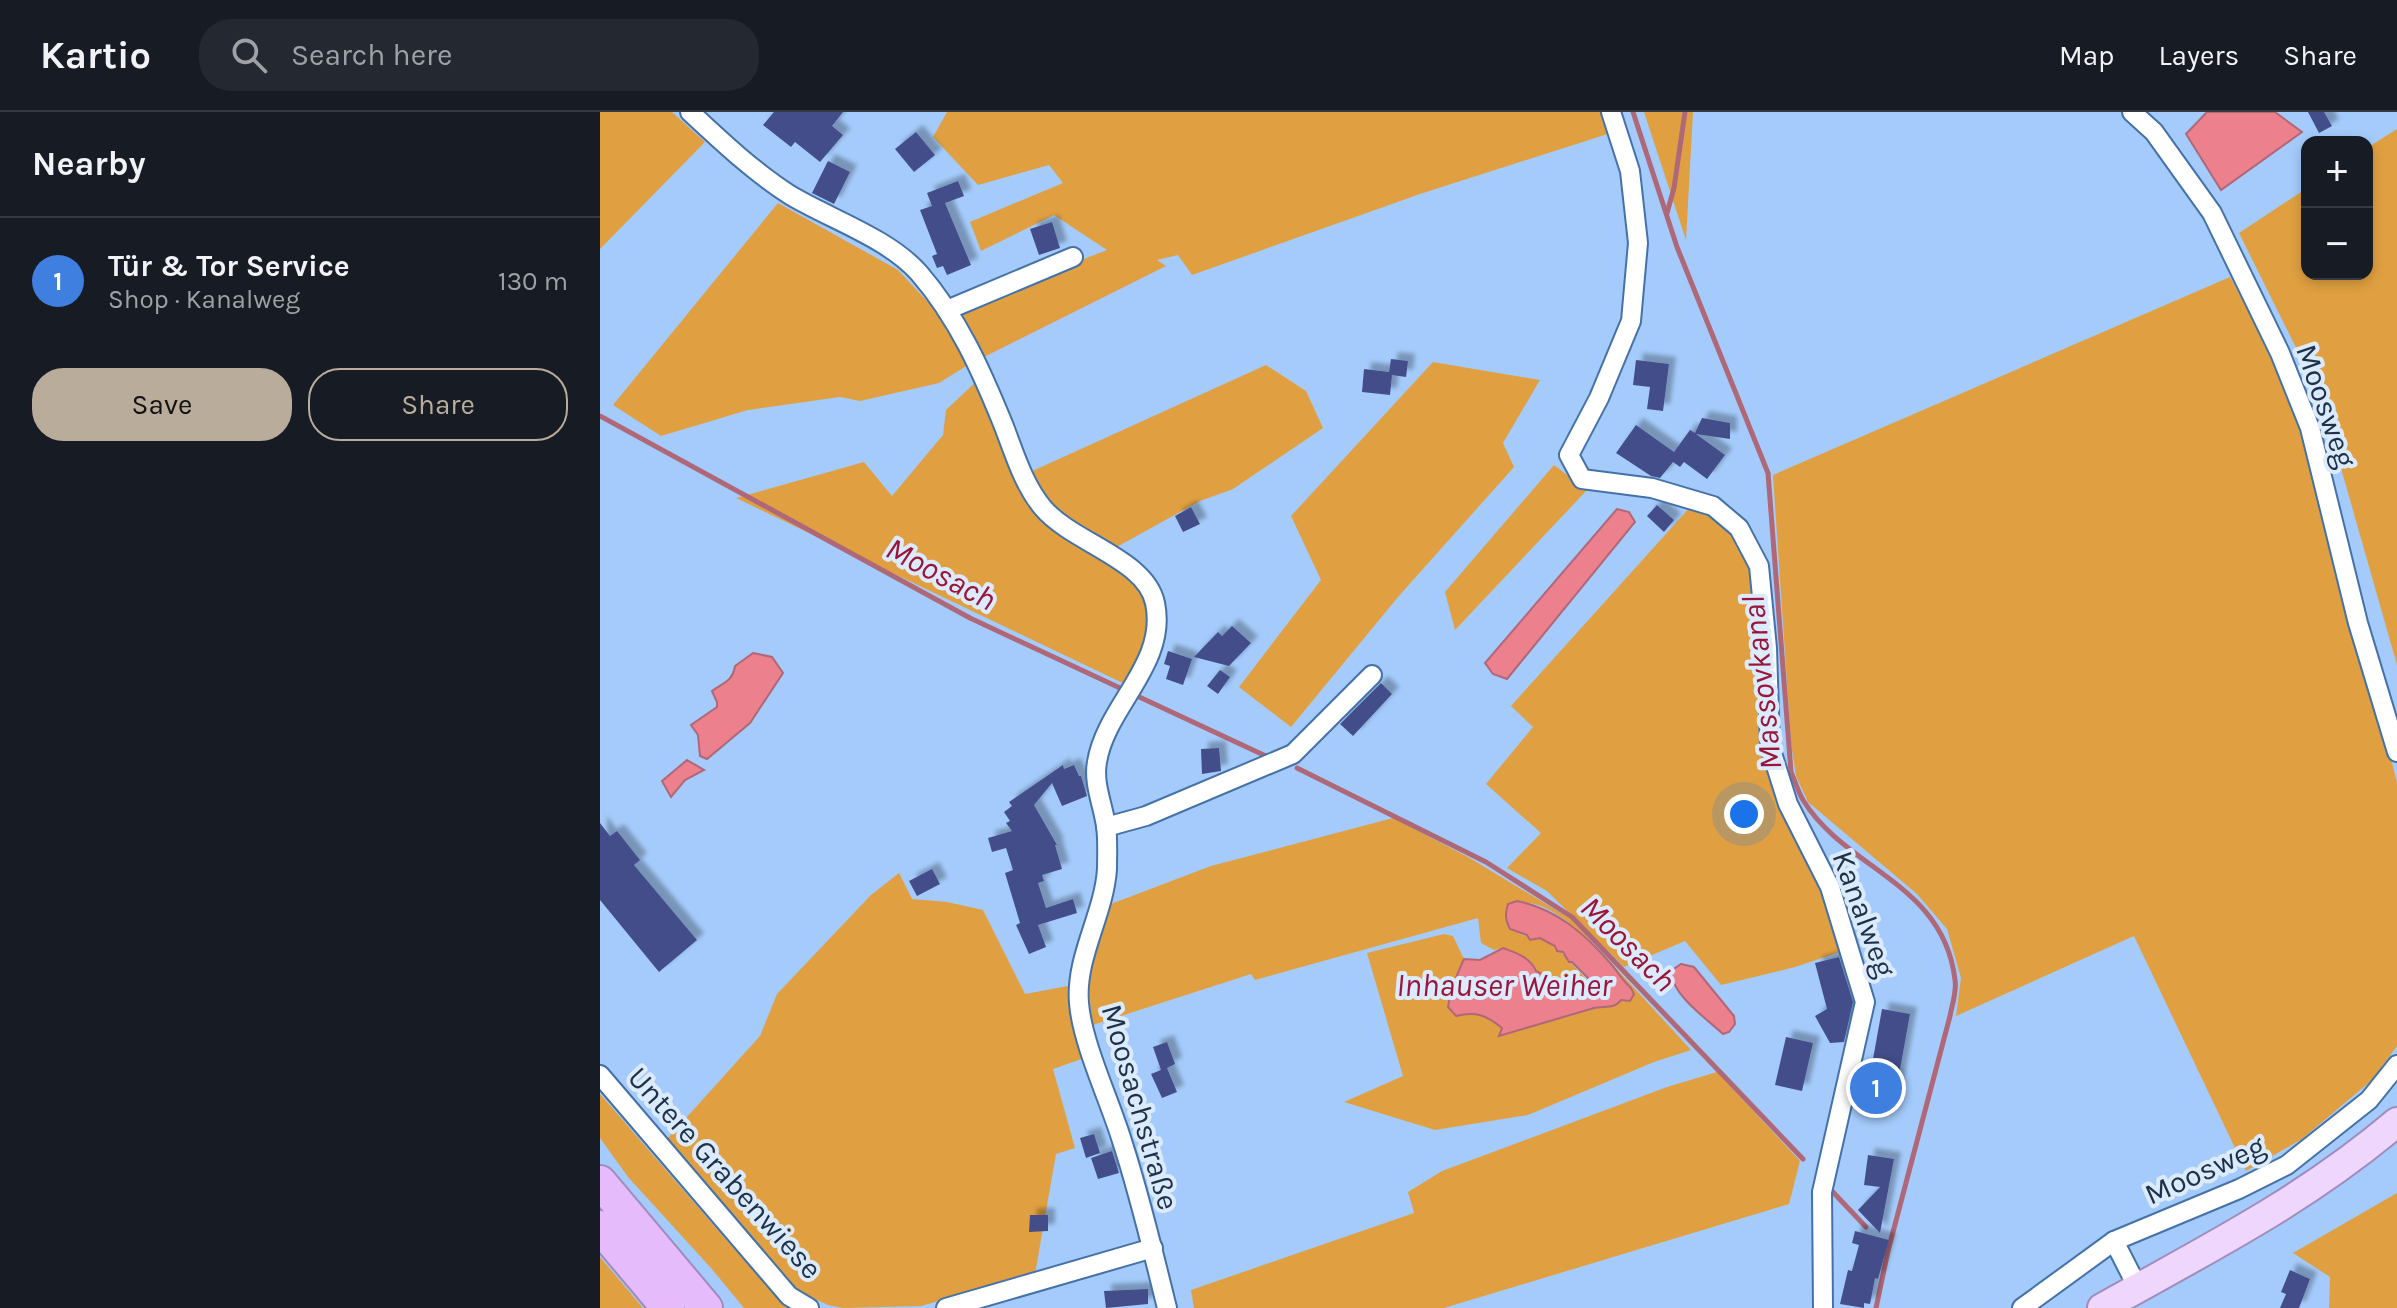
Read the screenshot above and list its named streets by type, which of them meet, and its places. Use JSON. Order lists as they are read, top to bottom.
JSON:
{
  "streets": {
    "street": [
      "Moosweg",
      "Kanalweg",
      "Moosachstraße",
      "Untere Grabenwiese"
    ]
  },
  "water": ["Moosach", "Massovkanal", "Inhauser Weiher"],
  "page": {
    "header": "Kartio",
    "search": "Search here",
    "nav": ["Map", "Layers", "Share"],
    "heading": "Nearby",
    "map_buttons": ["+", "−"],
    "list": [
      {
        "mark": "1",
        "name": "Tür & Tor Service",
        "note": "Shop · Kanalweg",
        "value": "130 m"
      }
    ],
    "buttons": ["Save", "Share"],
    "pins": "1"
  }
}
